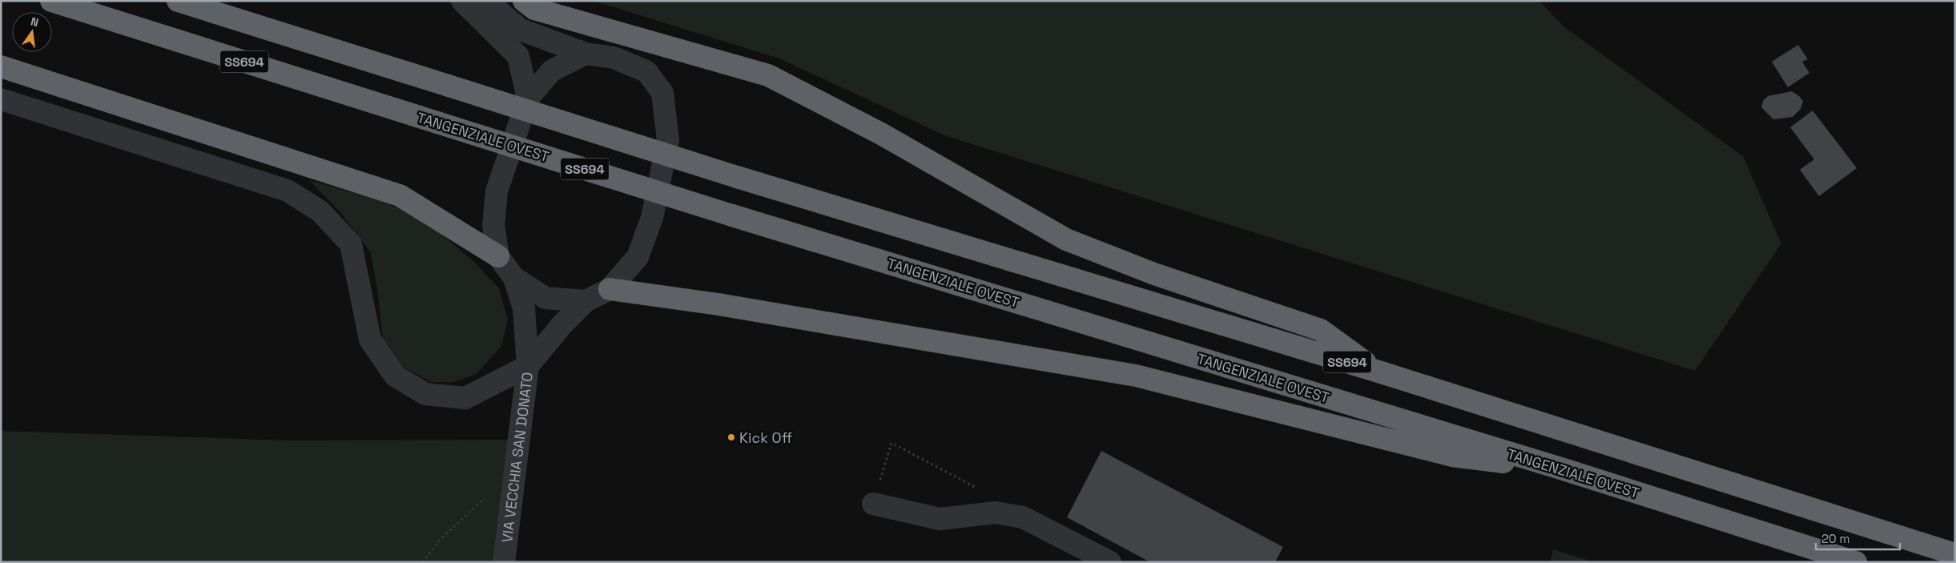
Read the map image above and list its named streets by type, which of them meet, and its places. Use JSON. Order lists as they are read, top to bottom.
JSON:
{
  "streets": {
    "highway": ["SS694", "TANGENZIALE OVEST"],
    "street": ["VIA VECCHIA SAN DONATO"]
  },
  "places": ["Kick Off"],
  "scale_bar": "20 m",
  "north": "top"
}
